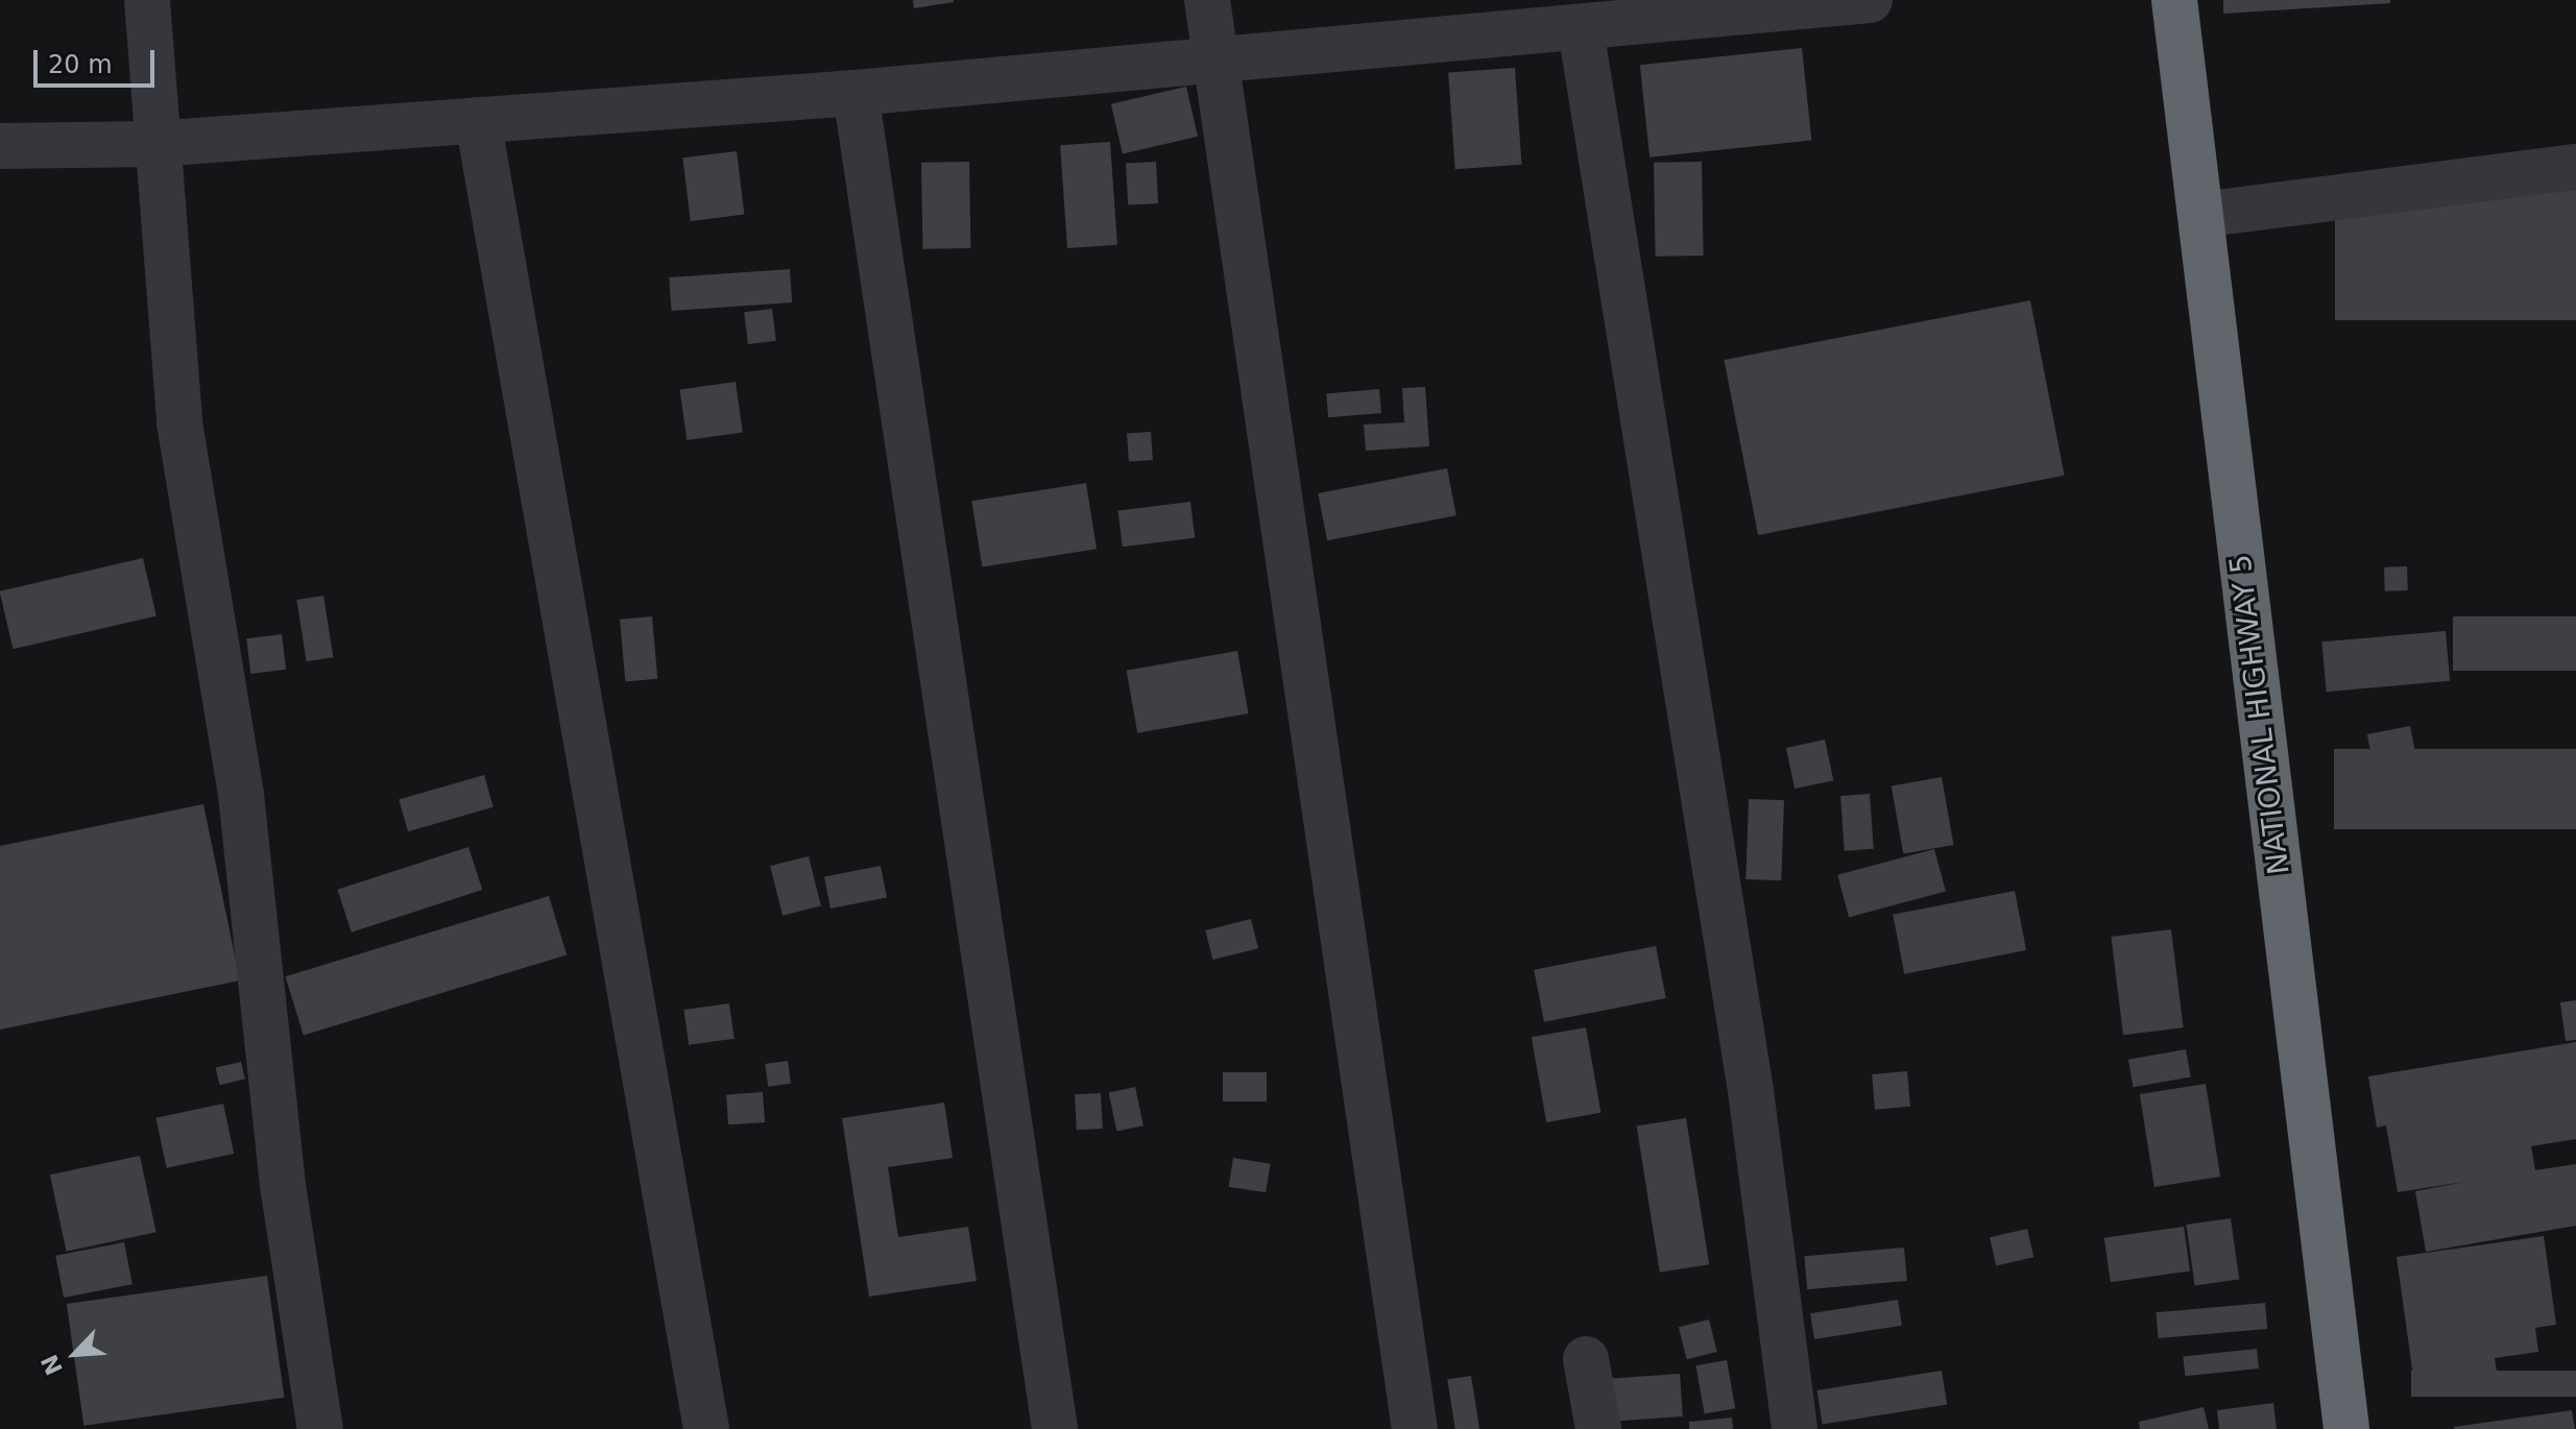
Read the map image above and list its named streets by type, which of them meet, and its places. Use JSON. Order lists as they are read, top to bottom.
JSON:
{
  "streets": {
    "highway": ["NATIONAL HIGHWAY 5"]
  },
  "scale_bar": "20 m",
  "north": "bottom left"
}
